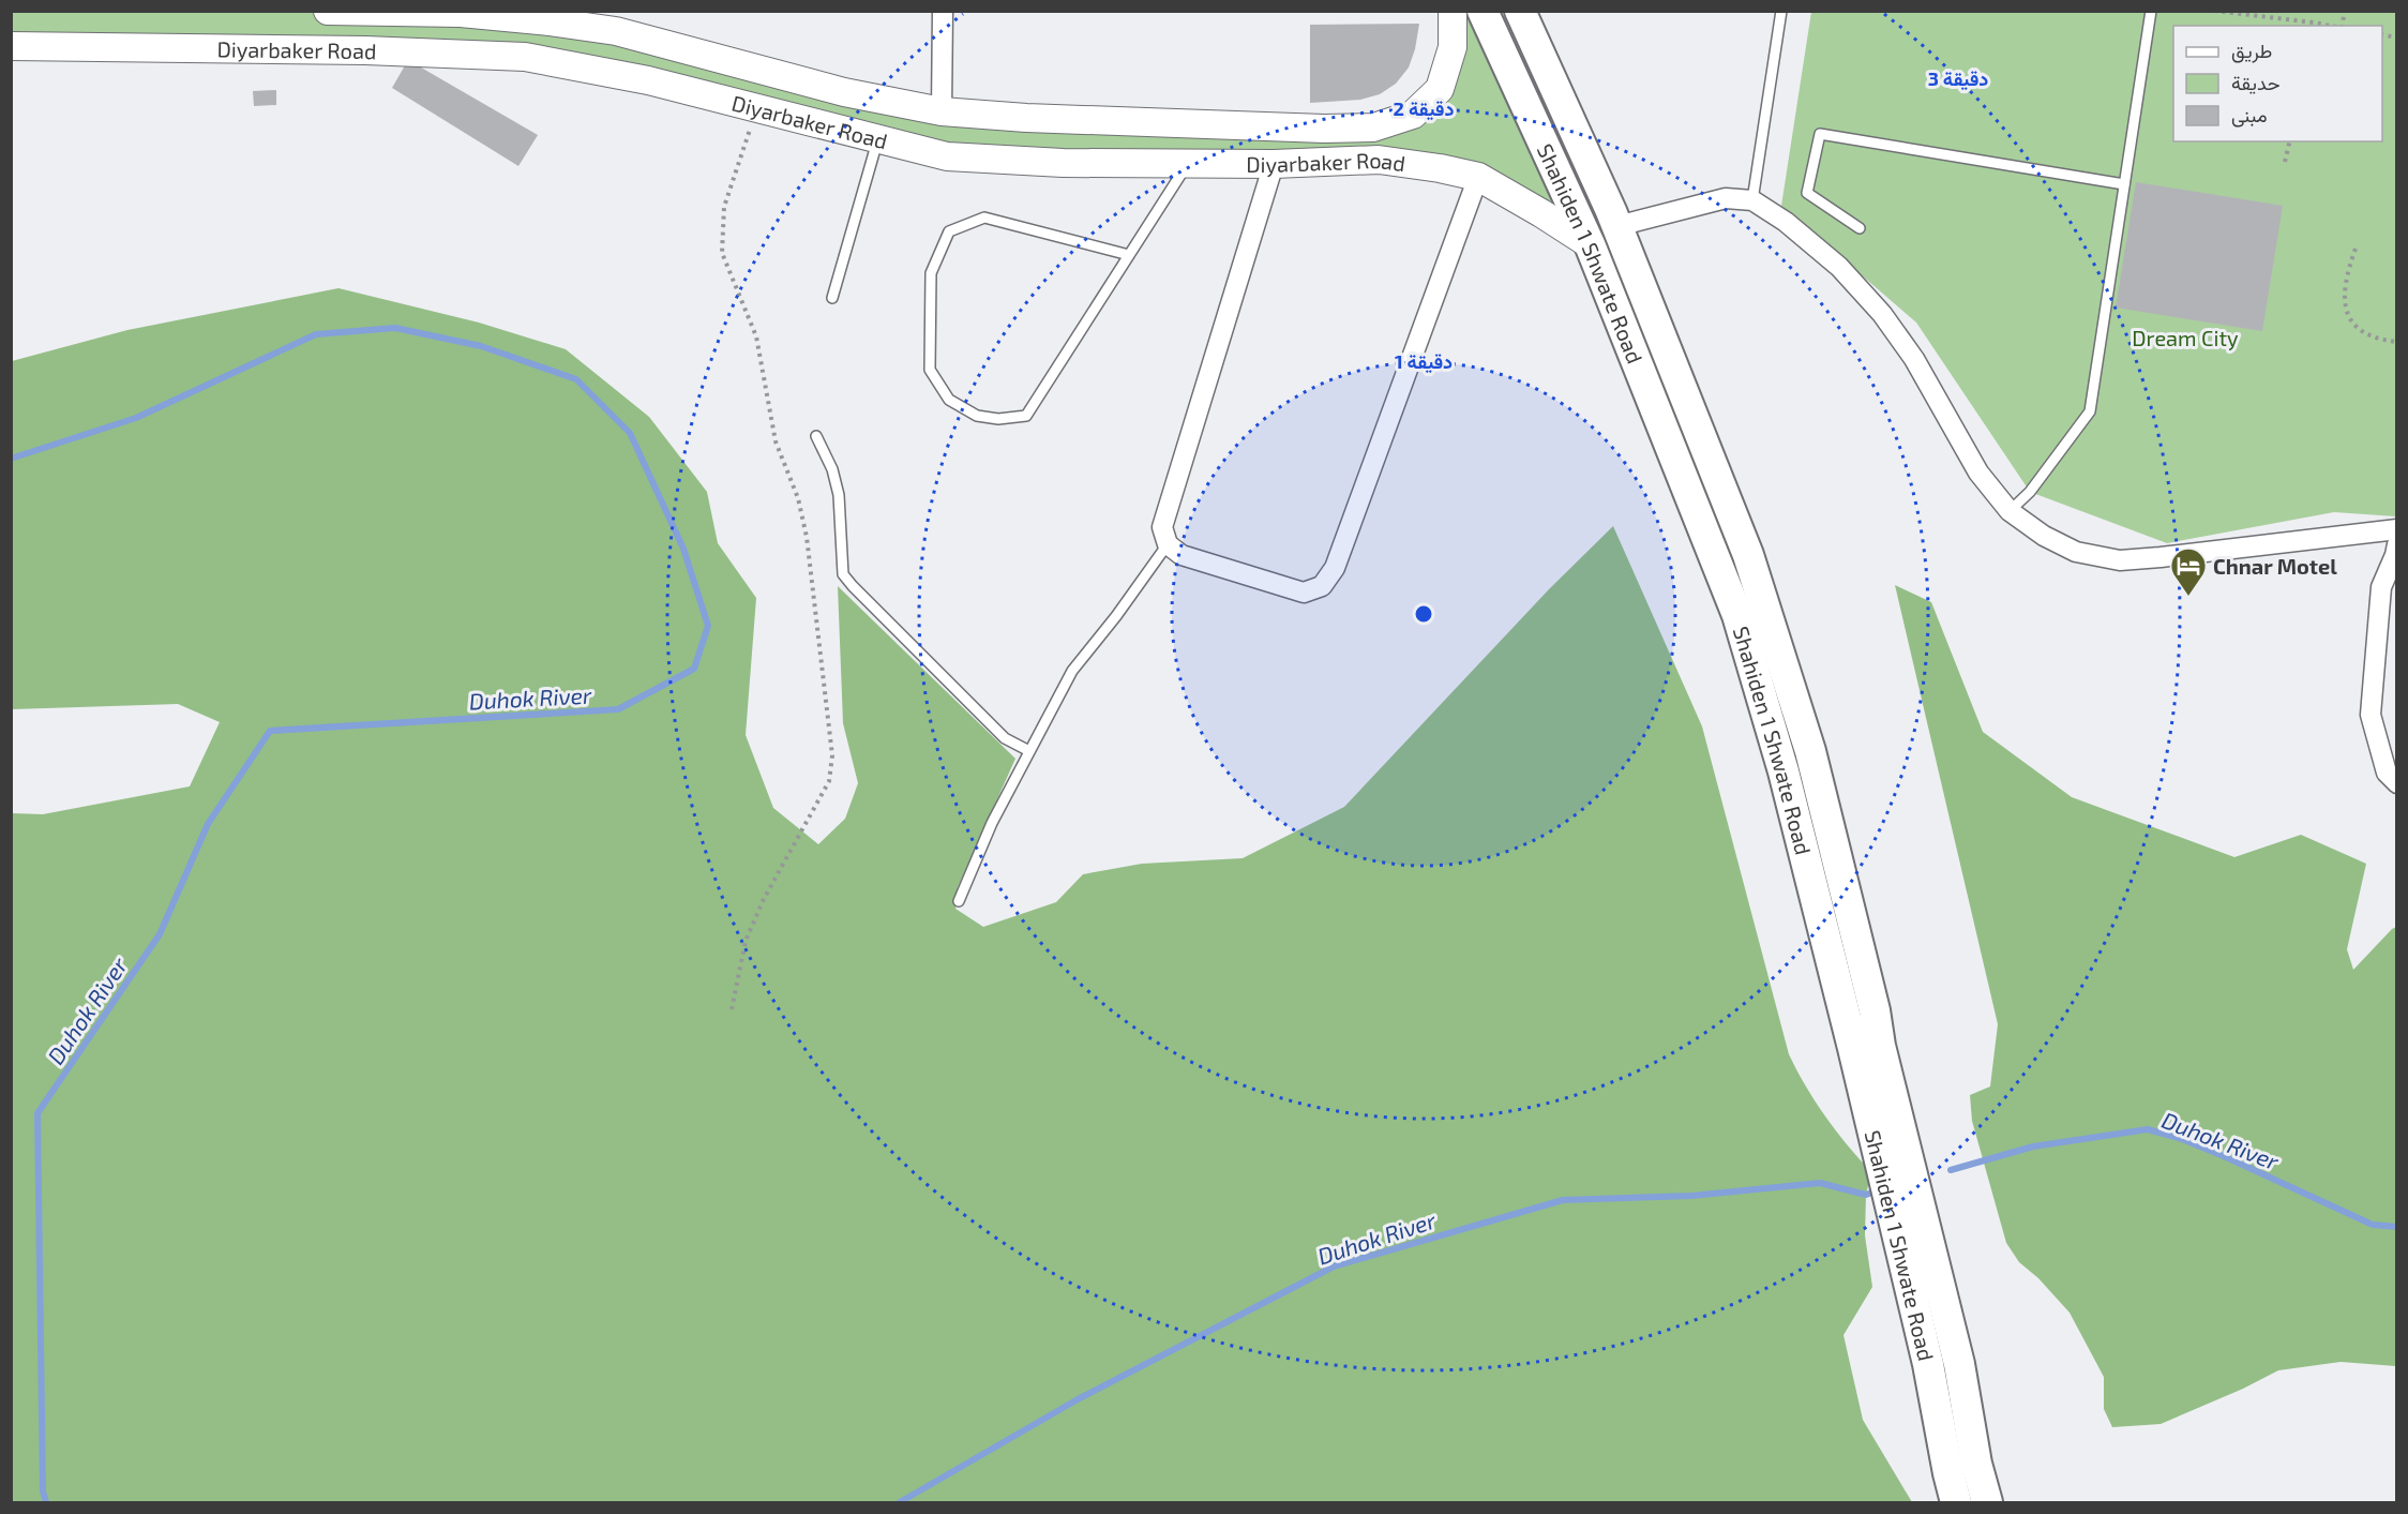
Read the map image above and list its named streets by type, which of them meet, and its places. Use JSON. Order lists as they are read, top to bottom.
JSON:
{
  "streets": {
    "main road": ["Diyarbaker Road", "Shahiden 1 Shwate Road"]
  },
  "crossings": [
    ["Diyarbaker Road", "Shahiden 1 Shwate Road"]
  ],
  "water": ["Duhok River"],
  "parks": ["Dream City"],
  "places": {
    "hotel": ["Chnar Motel"]
  },
  "legend": ["طريق", "حديقة", "مبنى"],
  "rings": ["3 دقيقة", "2 دقيقة", "1 دقيقة"]
}
